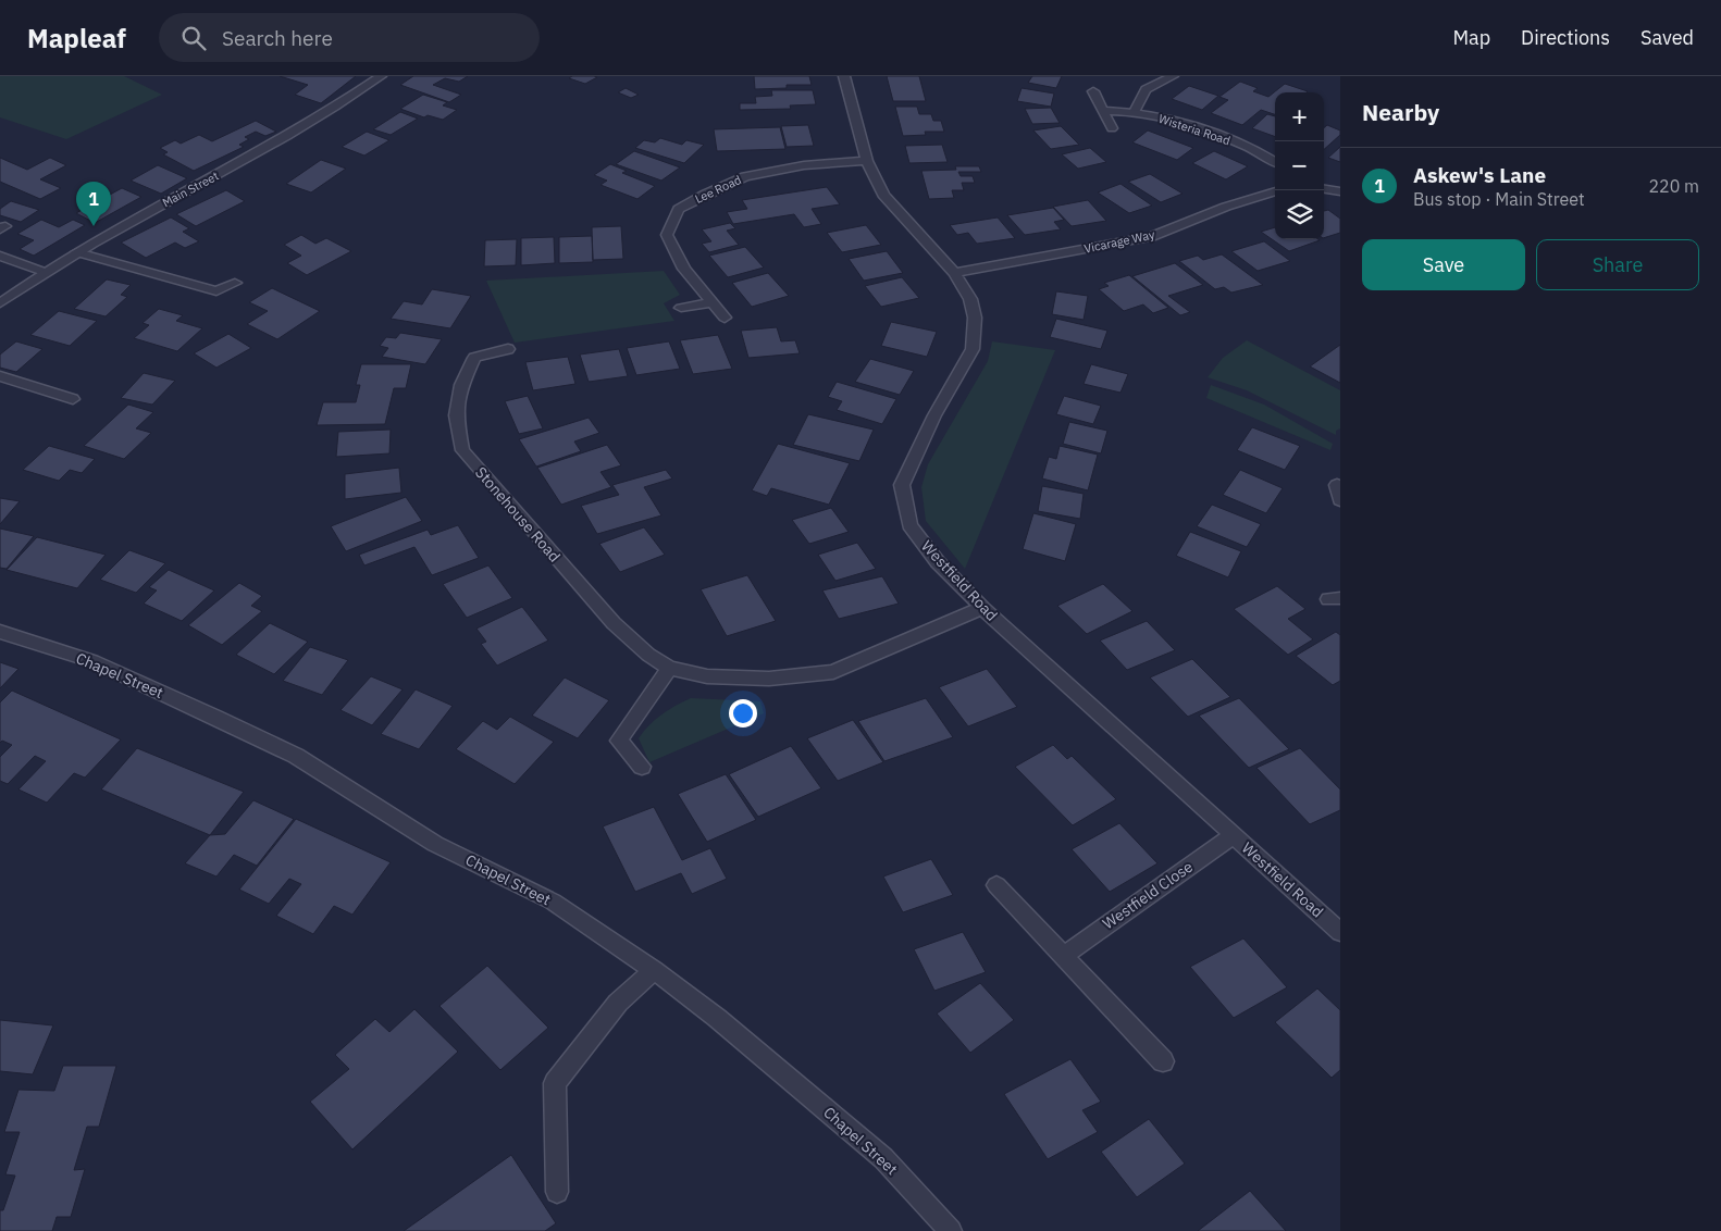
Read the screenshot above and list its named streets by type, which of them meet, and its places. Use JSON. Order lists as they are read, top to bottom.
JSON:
{
  "streets": {
    "street": [
      "Wisteria Road",
      "Main Street",
      "Lee Road",
      "Vicarage Way",
      "Stonehouse Road",
      "Westfield Road",
      "Chapel Street",
      "Westfield Close"
    ]
  },
  "crossings": [
    ["Lee Road", "Westfield Road"],
    ["Vicarage Way", "Westfield Road"],
    ["Stonehouse Road", "Westfield Road"],
    ["Westfield Road", "Westfield Close"]
  ],
  "page": {
    "header": "Mapleaf",
    "search": "Search here",
    "nav": ["Map", "Directions", "Saved"],
    "heading": "Nearby",
    "map_buttons": ["+", "−"],
    "list": [
      {
        "mark": "1",
        "name": "Askew's Lane",
        "note": "Bus stop · Main Street",
        "value": "220 m"
      }
    ],
    "pins": "1",
    "buttons": ["Save", "Share"]
  }
}
